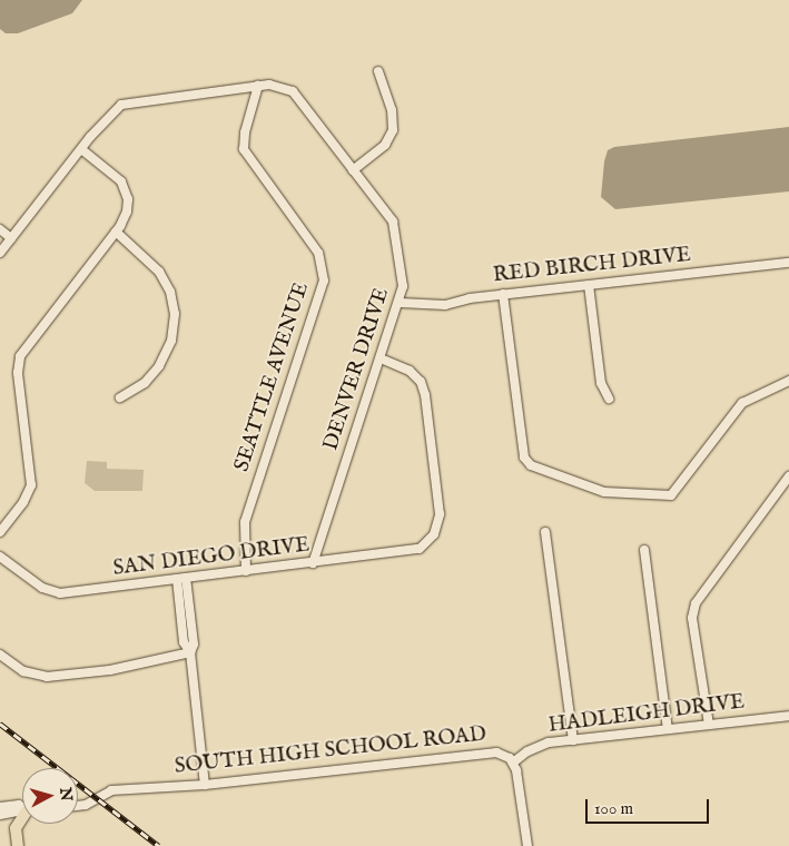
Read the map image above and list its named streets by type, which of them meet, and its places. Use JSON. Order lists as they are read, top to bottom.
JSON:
{
  "streets": {
    "street": [
      "RED BIRCH DRIVE",
      "DENVER DRIVE",
      "SEATTLE AVENUE",
      "SAN DIEGO DRIVE",
      "HADLEIGH DRIVE",
      "SOUTH HIGH SCHOOL ROAD"
    ]
  },
  "crossings": [
    ["RED BIRCH DRIVE", "DENVER DRIVE"],
    ["DENVER DRIVE", "SEATTLE AVENUE"],
    ["DENVER DRIVE", "SAN DIEGO DRIVE"],
    ["SEATTLE AVENUE", "SAN DIEGO DRIVE"],
    ["HADLEIGH DRIVE", "SOUTH HIGH SCHOOL ROAD"]
  ],
  "scale_bar": "100 m",
  "north": "right"
}
